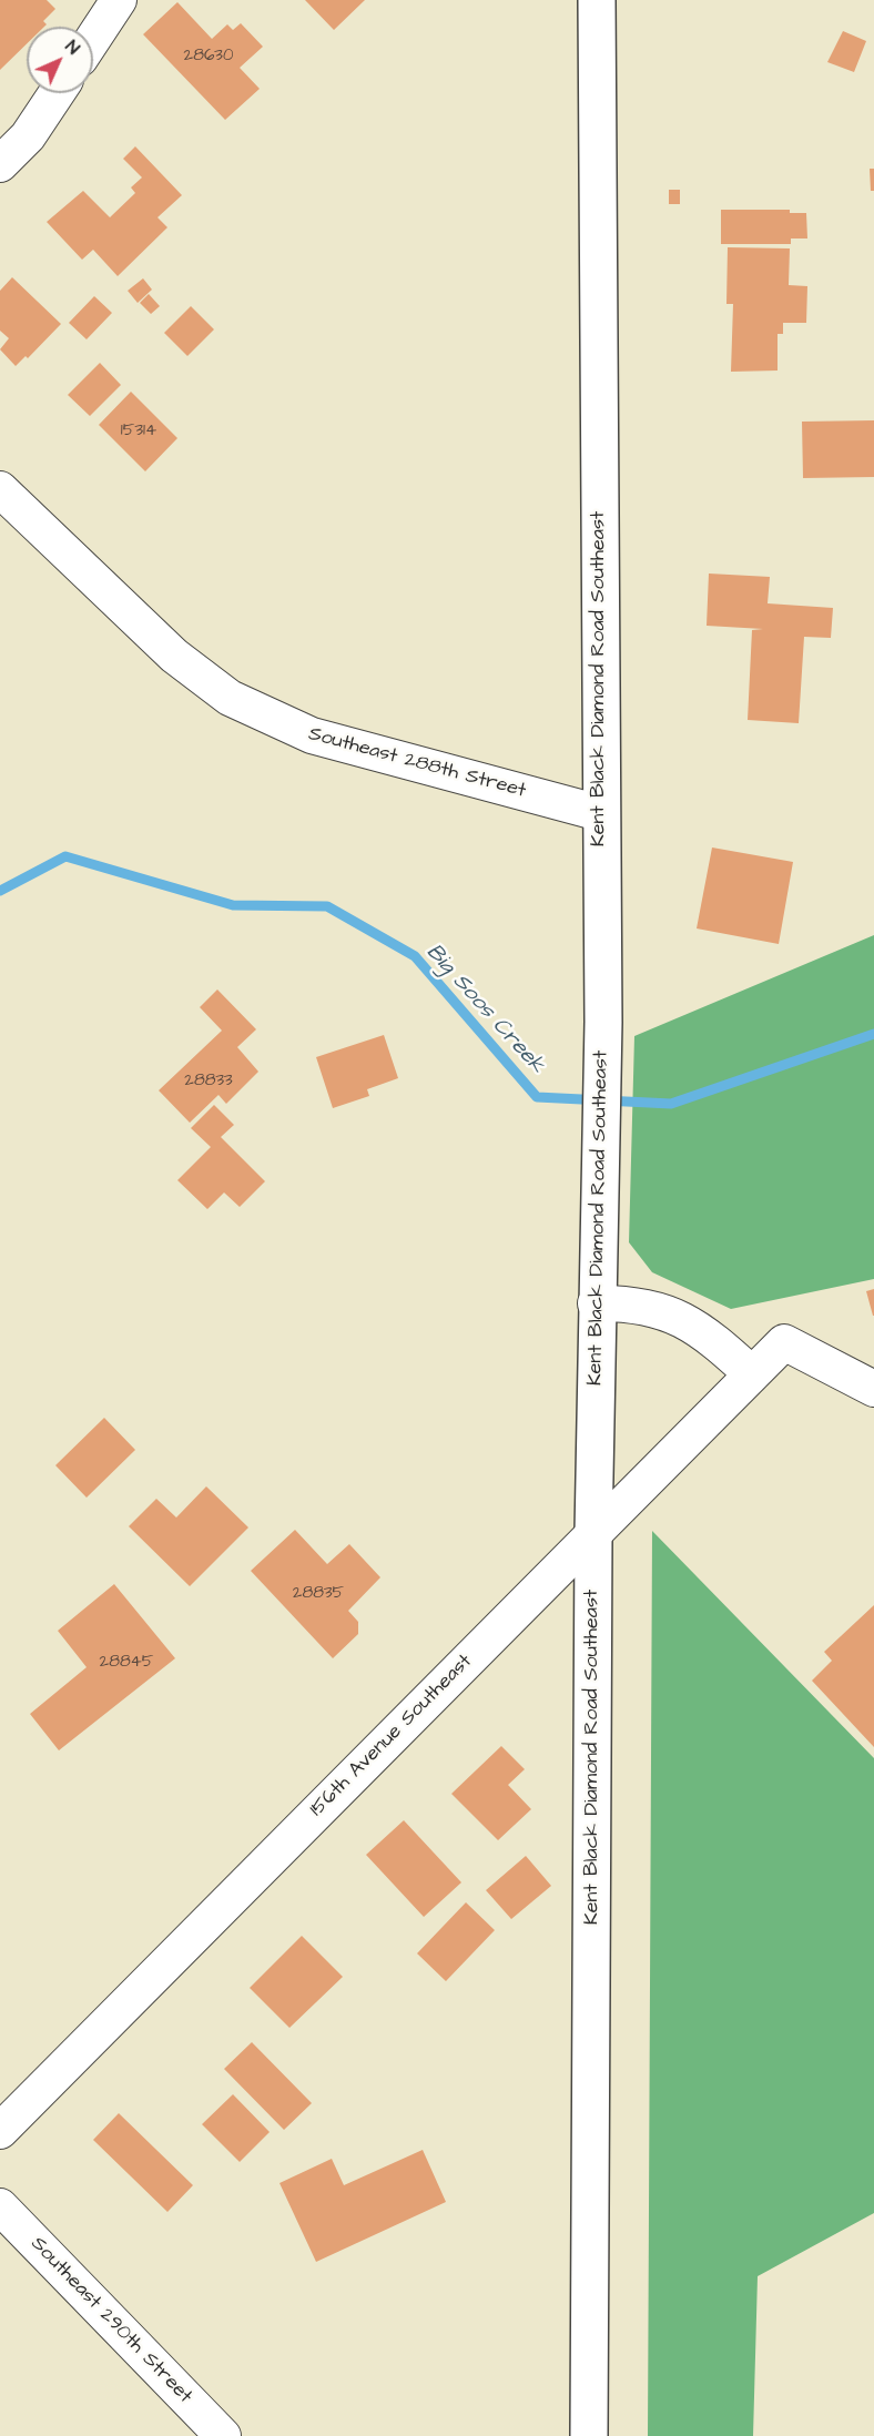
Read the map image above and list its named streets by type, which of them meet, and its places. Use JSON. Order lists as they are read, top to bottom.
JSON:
{
  "streets": {
    "street": [
      "Kent Black Diamond Road Southeast",
      "Southeast 288th Street",
      "156th Avenue Southeast",
      "Southeast 290th Street"
    ]
  },
  "crossings": [
    ["Kent Black Diamond Road Southeast", "Southeast 288th Street"],
    ["Kent Black Diamond Road Southeast", "156th Avenue Southeast"]
  ],
  "water": ["Big Soos Creek"],
  "house_numbers": [
    "28630",
    "15314",
    "28833",
    "28835",
    "28845"
  ],
  "north": "top right"
}
